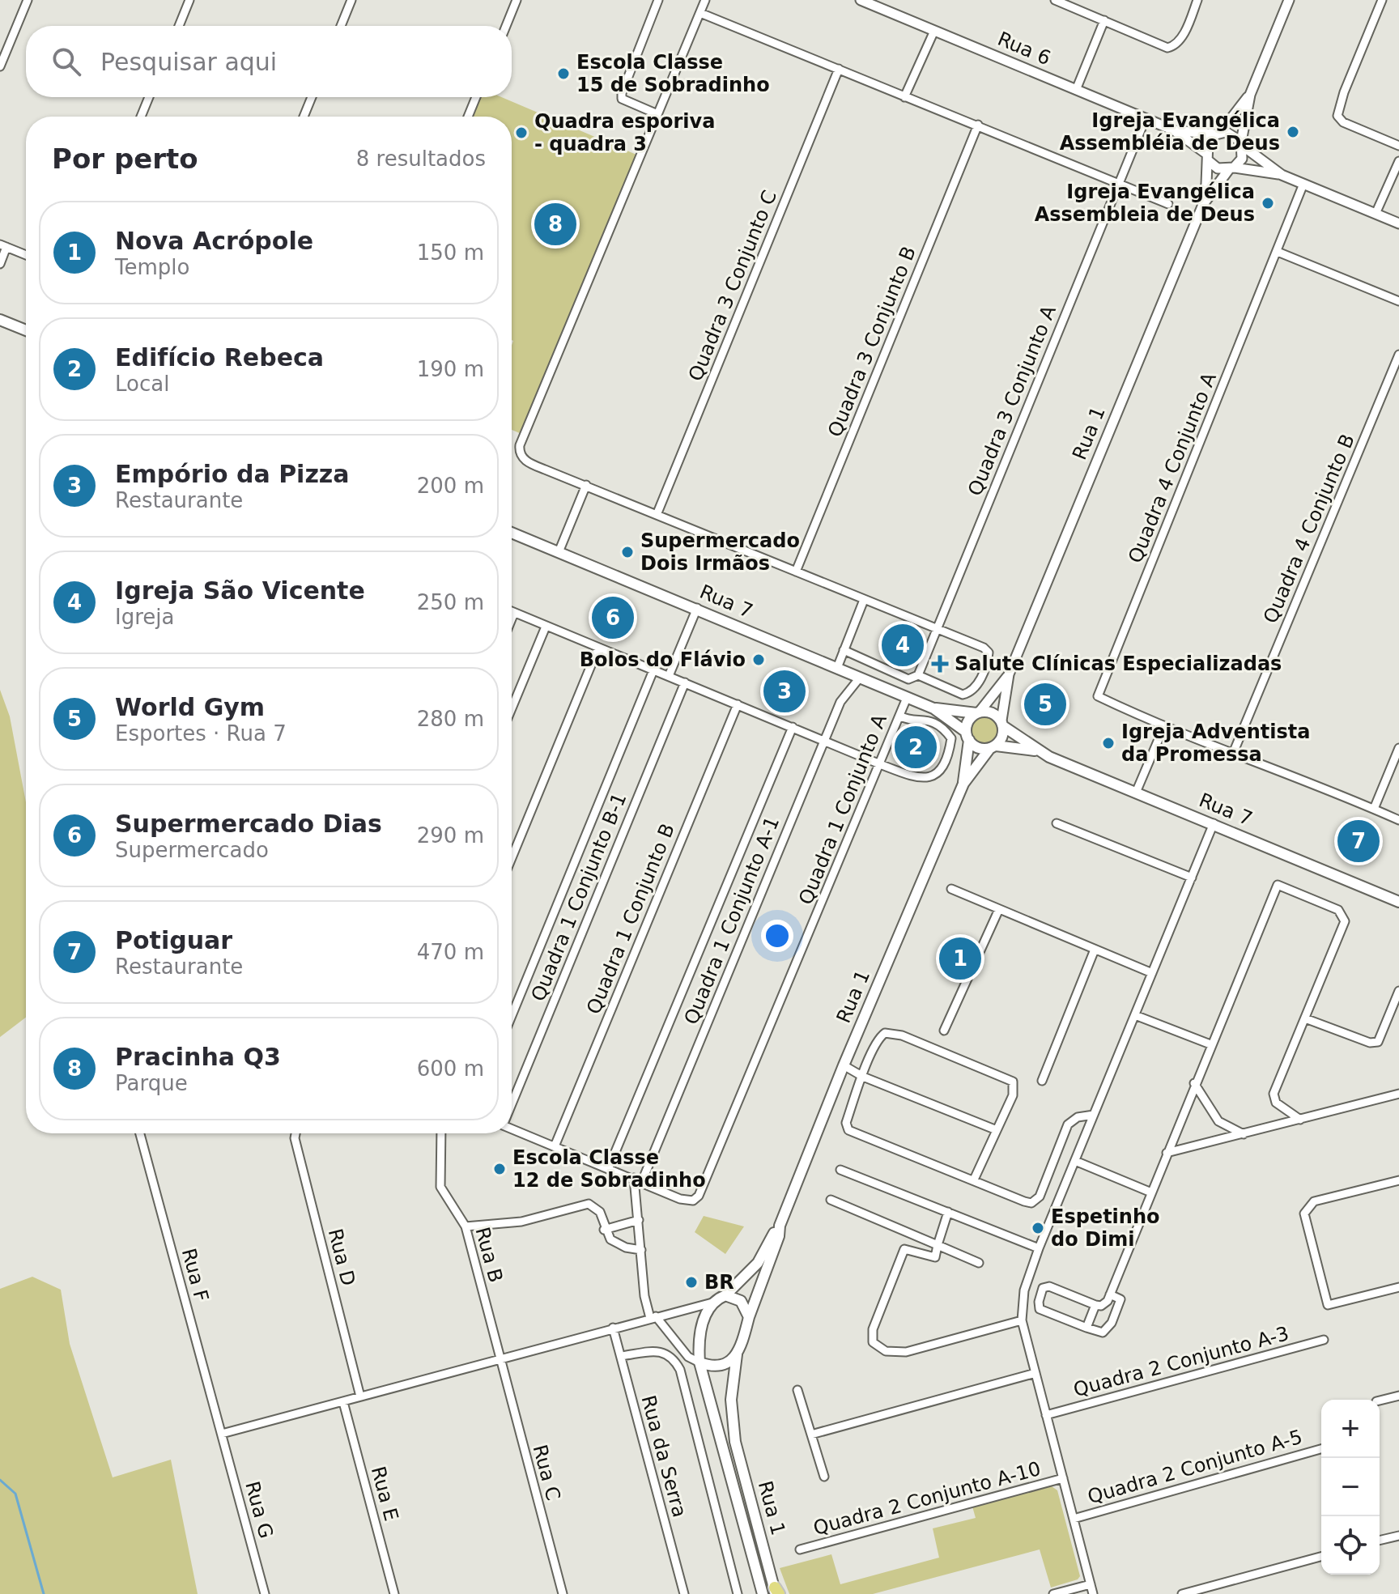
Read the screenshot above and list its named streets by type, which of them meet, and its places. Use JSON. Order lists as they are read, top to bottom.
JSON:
{
  "streets": {
    "main road": ["Rua 1", "Rua 7"],
    "street": [
      "Rua 6",
      "Quadra 3 Conjunto C",
      "Quadra 3 Conjunto B",
      "Quadra 3 Conjunto A",
      "Quadra 4 Conjunto A",
      "Quadra 4 Conjunto B",
      "Quadra 1 Conjunto A",
      "Quadra 1 Conjunto B-1",
      "Quadra 1 Conjunto B",
      "Quadra 1 Conjunto A-1",
      "Rua B",
      "Rua D",
      "Rua F",
      "Quadra 2 Conjunto A-3",
      "Rua da Serra",
      "Quadra 2 Conjunto A-5",
      "Rua C",
      "Rua E",
      "Quadra 2 Conjunto A-10",
      "Rua G"
    ]
  },
  "crossings": [
    ["Rua 6", "Quadra 3 Conjunto A"],
    ["Rua 1", "Rua 7"],
    ["Rua 7", "Quadra 1 Conjunto A"],
    ["Rua 7", "Quadra 1 Conjunto A-1"],
    ["Quadra 1 Conjunto A", "Quadra 1 Conjunto A-1"],
    ["Rua B", "Rua C"],
    ["Rua F", "Rua G"]
  ],
  "places": {
    "other": [
      "Escola Classe 15 de Sobradinho",
      "Igreja Evangélica Assembléia de Deus",
      "Quadra esporiva - quadra 3",
      "Igreja Evangélica Assembleia de Deus",
      "Supermercado Dois Irmãos",
      "Bolos do Flávio",
      "Igreja Adventista da Promessa",
      "Escola Classe 12 de Sobradinho",
      "Espetinho do Dimi",
      "BR"
    ],
    "health": ["Salute Clínicas Especializadas"]
  },
  "page": {
    "search": "Pesquisar aqui",
    "heading": ["Por perto", "8 resultados"],
    "pins": [
      "8",
      "6",
      "4",
      "3",
      "5",
      "2",
      "7",
      "1"
    ],
    "list": [
      {
        "mark": "1",
        "name": "Nova Acrópole",
        "note": "Templo",
        "value": "150 m"
      },
      {
        "mark": "2",
        "name": "Edifício Rebeca",
        "note": "Local",
        "value": "190 m"
      },
      {
        "mark": "3",
        "name": "Empório da Pizza",
        "note": "Restaurante",
        "value": "200 m"
      },
      {
        "mark": "4",
        "name": "Igreja São Vicente",
        "note": "Igreja",
        "value": "250 m"
      },
      {
        "mark": "5",
        "name": "World Gym",
        "note": "Esportes · Rua 7",
        "value": "280 m"
      },
      {
        "mark": "6",
        "name": "Supermercado Dias",
        "note": "Supermercado",
        "value": "290 m"
      },
      {
        "mark": "7",
        "name": "Potiguar",
        "note": "Restaurante",
        "value": "470 m"
      },
      {
        "mark": "8",
        "name": "Pracinha Q3",
        "note": "Parque",
        "value": "600 m"
      }
    ],
    "map_buttons": ["+", "−"]
  }
}
